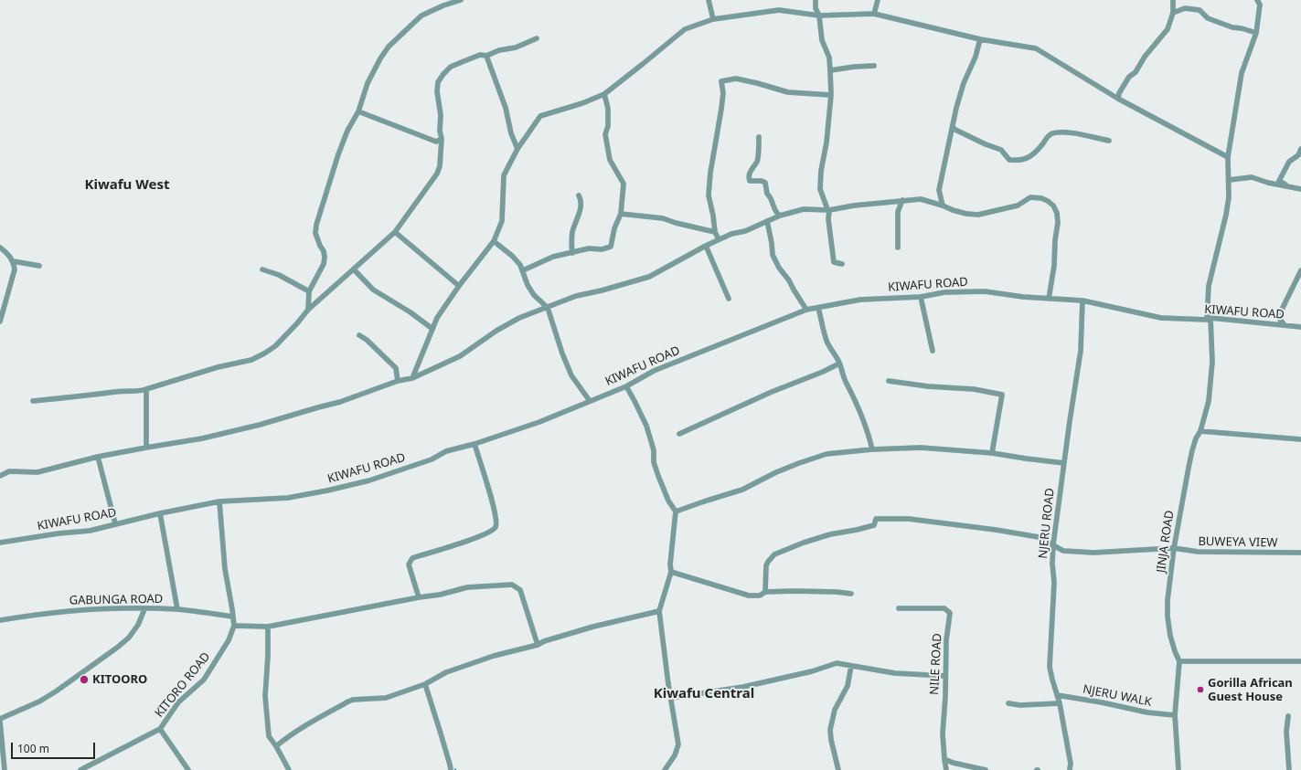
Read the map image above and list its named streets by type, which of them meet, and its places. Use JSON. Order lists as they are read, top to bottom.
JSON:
{
  "streets": {
    "street": [
      "KIWAFU ROAD",
      "NJERU ROAD",
      "JINJA ROAD",
      "BUWEYA VIEW",
      "GABUNGA ROAD",
      "NILE ROAD",
      "KITORO ROAD",
      "NJERU WALK"
    ]
  },
  "crossings": [
    ["KIWAFU ROAD", "NJERU ROAD"],
    ["KIWAFU ROAD", "JINJA ROAD"],
    ["NJERU ROAD", "BUWEYA VIEW"],
    ["NJERU ROAD", "NJERU WALK"],
    ["JINJA ROAD", "BUWEYA VIEW"],
    ["JINJA ROAD", "NJERU WALK"]
  ],
  "districts": ["Kiwafu West", "Kiwafu Central"],
  "places": ["KITOORO", "Gorilla African Guest House"],
  "scale_bar": "100 m"
}
